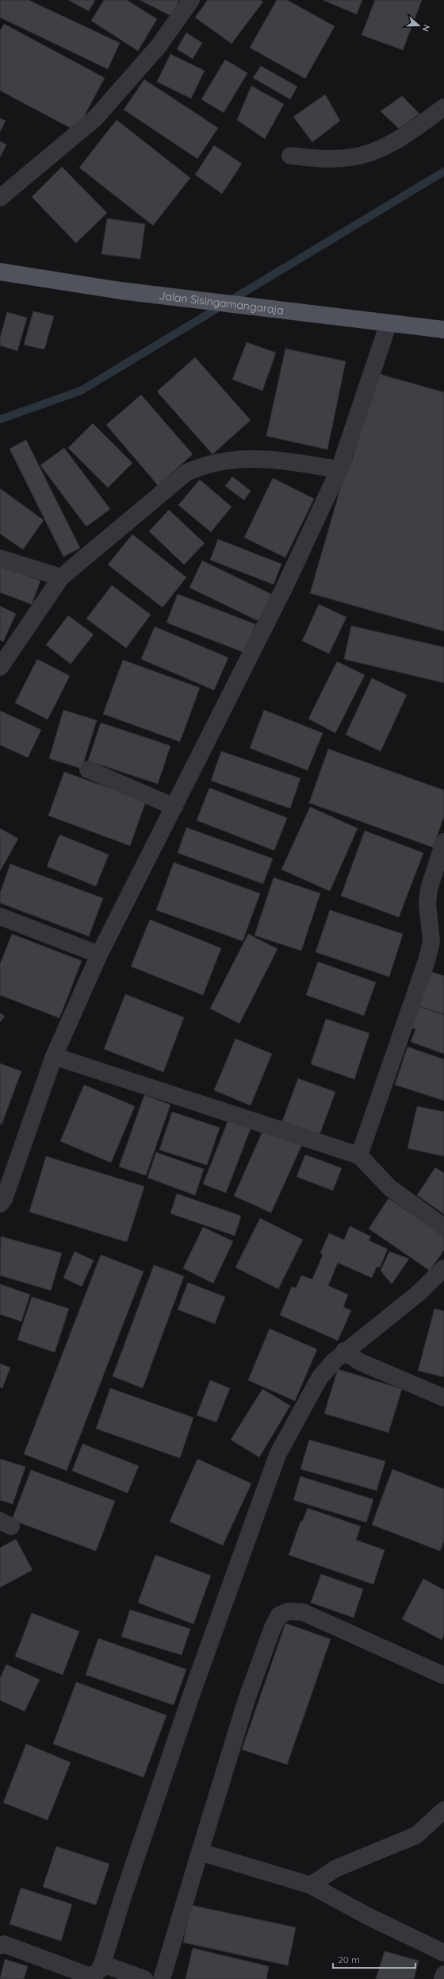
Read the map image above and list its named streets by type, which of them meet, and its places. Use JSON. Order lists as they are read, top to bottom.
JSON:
{
  "streets": {
    "main road": ["Jalan Sisingamangaraja"]
  },
  "scale_bar": "20 m",
  "north": "right"
}
